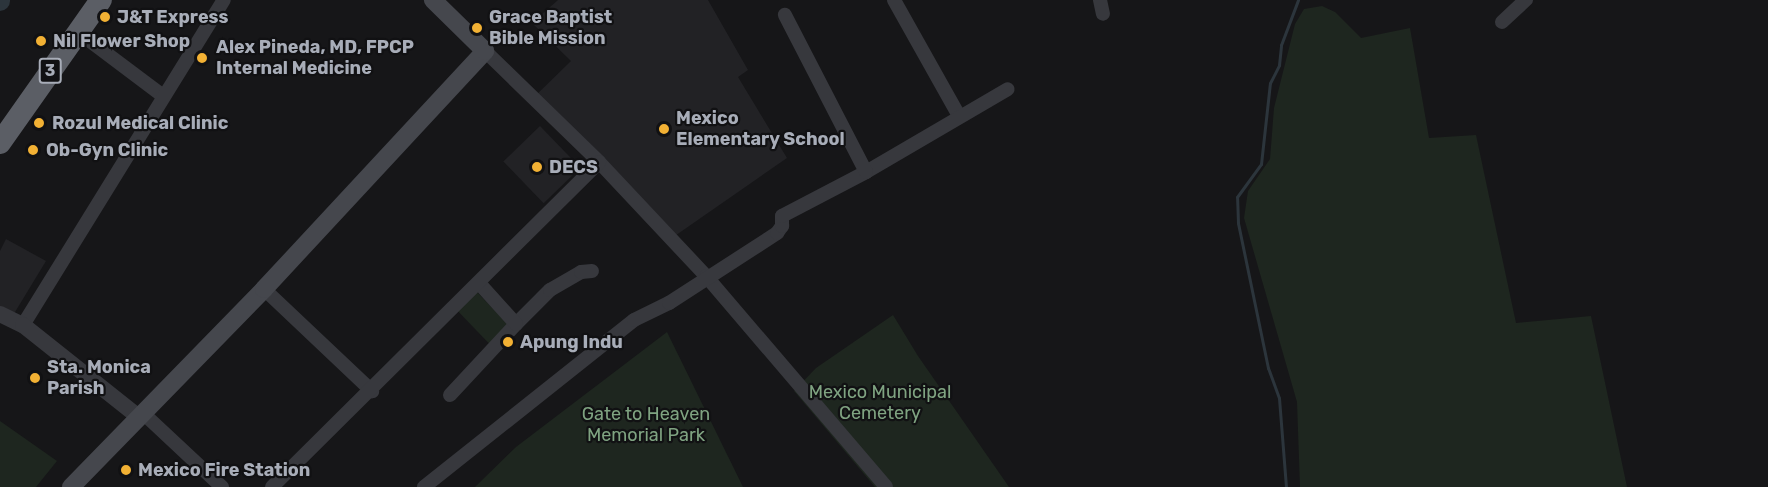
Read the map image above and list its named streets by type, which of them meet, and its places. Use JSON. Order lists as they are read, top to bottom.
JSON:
{
  "streets": {
    "highway": ["3"]
  },
  "parks": ["Mexico Municipal Cemetery", "Gate to Heaven Memorial Park"],
  "places": [
    "J&T Express",
    "Grace Baptist Bible Mission",
    "Nil Flower Shop",
    "Alex Pineda, MD, FPCP Internal Medicine",
    "Rozul Medical Clinic",
    "Mexico Elementary School",
    "Ob-Gyn Clinic",
    "DECS",
    "Apung Indu",
    "Sta. Monica Parish",
    "Mexico Fire Station"
  ]
}
